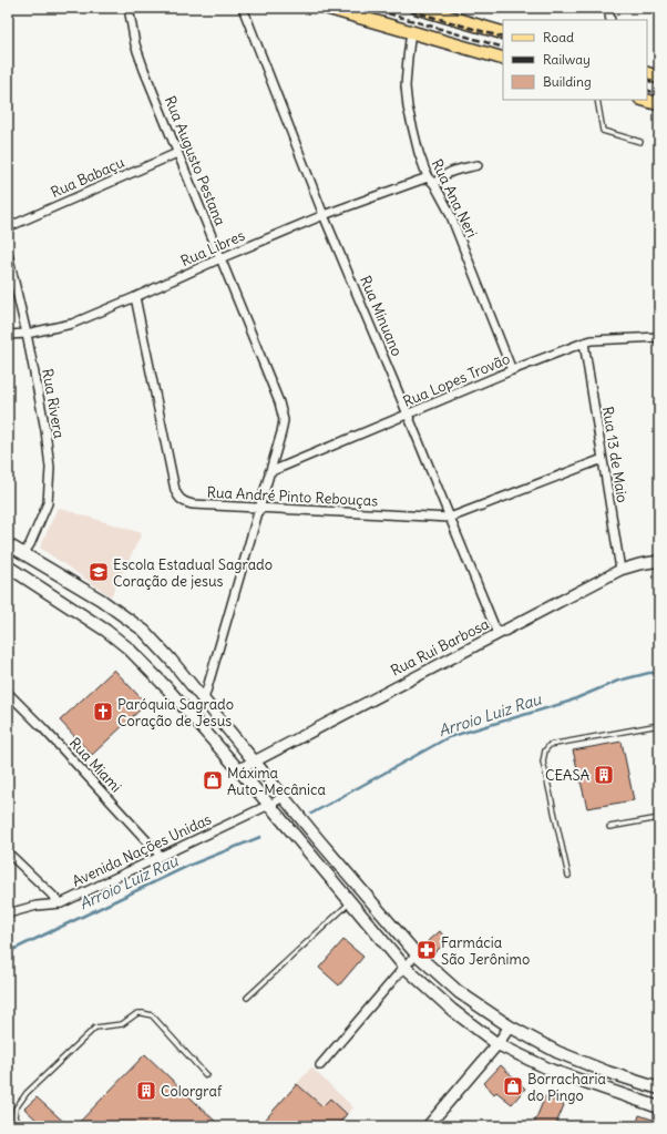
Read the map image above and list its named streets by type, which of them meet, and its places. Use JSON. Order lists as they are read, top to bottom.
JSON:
{
  "streets": {
    "street": [
      "Rua Augusto Pestana",
      "Rua Babaçu",
      "Rua Ana Neri",
      "Rua Libres",
      "Rua Minuano",
      "Rua Lopes Trovão",
      "Rua Rivera",
      "Rua 13 de Maio",
      "Rua André Pinto Rebouças",
      "Rua Rui Barbosa",
      "Rua Miami",
      "Avenida Nações Unidas"
    ]
  },
  "crossings": [
    ["Rua Augusto Pestana", "Rua Babaçu"],
    ["Rua Augusto Pestana", "Rua Libres"],
    ["Rua Augusto Pestana", "Rua Lopes Trovão"],
    ["Rua Ana Neri", "Rua Libres"],
    ["Rua Ana Neri", "Rua Lopes Trovão"],
    ["Rua Libres", "Rua Minuano"],
    ["Rua Libres", "Rua Rivera"],
    ["Rua Libres", "Rua André Pinto Rebouças"],
    ["Rua Minuano", "Rua Lopes Trovão"],
    ["Rua Minuano", "Rua André Pinto Rebouças"],
    ["Rua Minuano", "Rua Rui Barbosa"],
    ["Rua Lopes Trovão", "Rua 13 de Maio"],
    ["Rua 13 de Maio", "Rua André Pinto Rebouças"],
    ["Rua 13 de Maio", "Rua Rui Barbosa"],
    ["Rua Miami", "Avenida Nações Unidas"]
  ],
  "water": ["Arroio Luiz Rau"],
  "places": {
    "school or university": ["Escola Estadual Sagrado Coração de jesus"],
    "church": ["Paróquia Sagrado Coração de Jesus"],
    "building": ["CEASA", "Colorgraf"],
    "shop": ["Máxima Auto-Mecânica", "Borracharia do Pingo"],
    "pharmacy": ["Farmácia São Jerônimo"]
  },
  "legend": ["Road", "Railway", "Building"]
}
